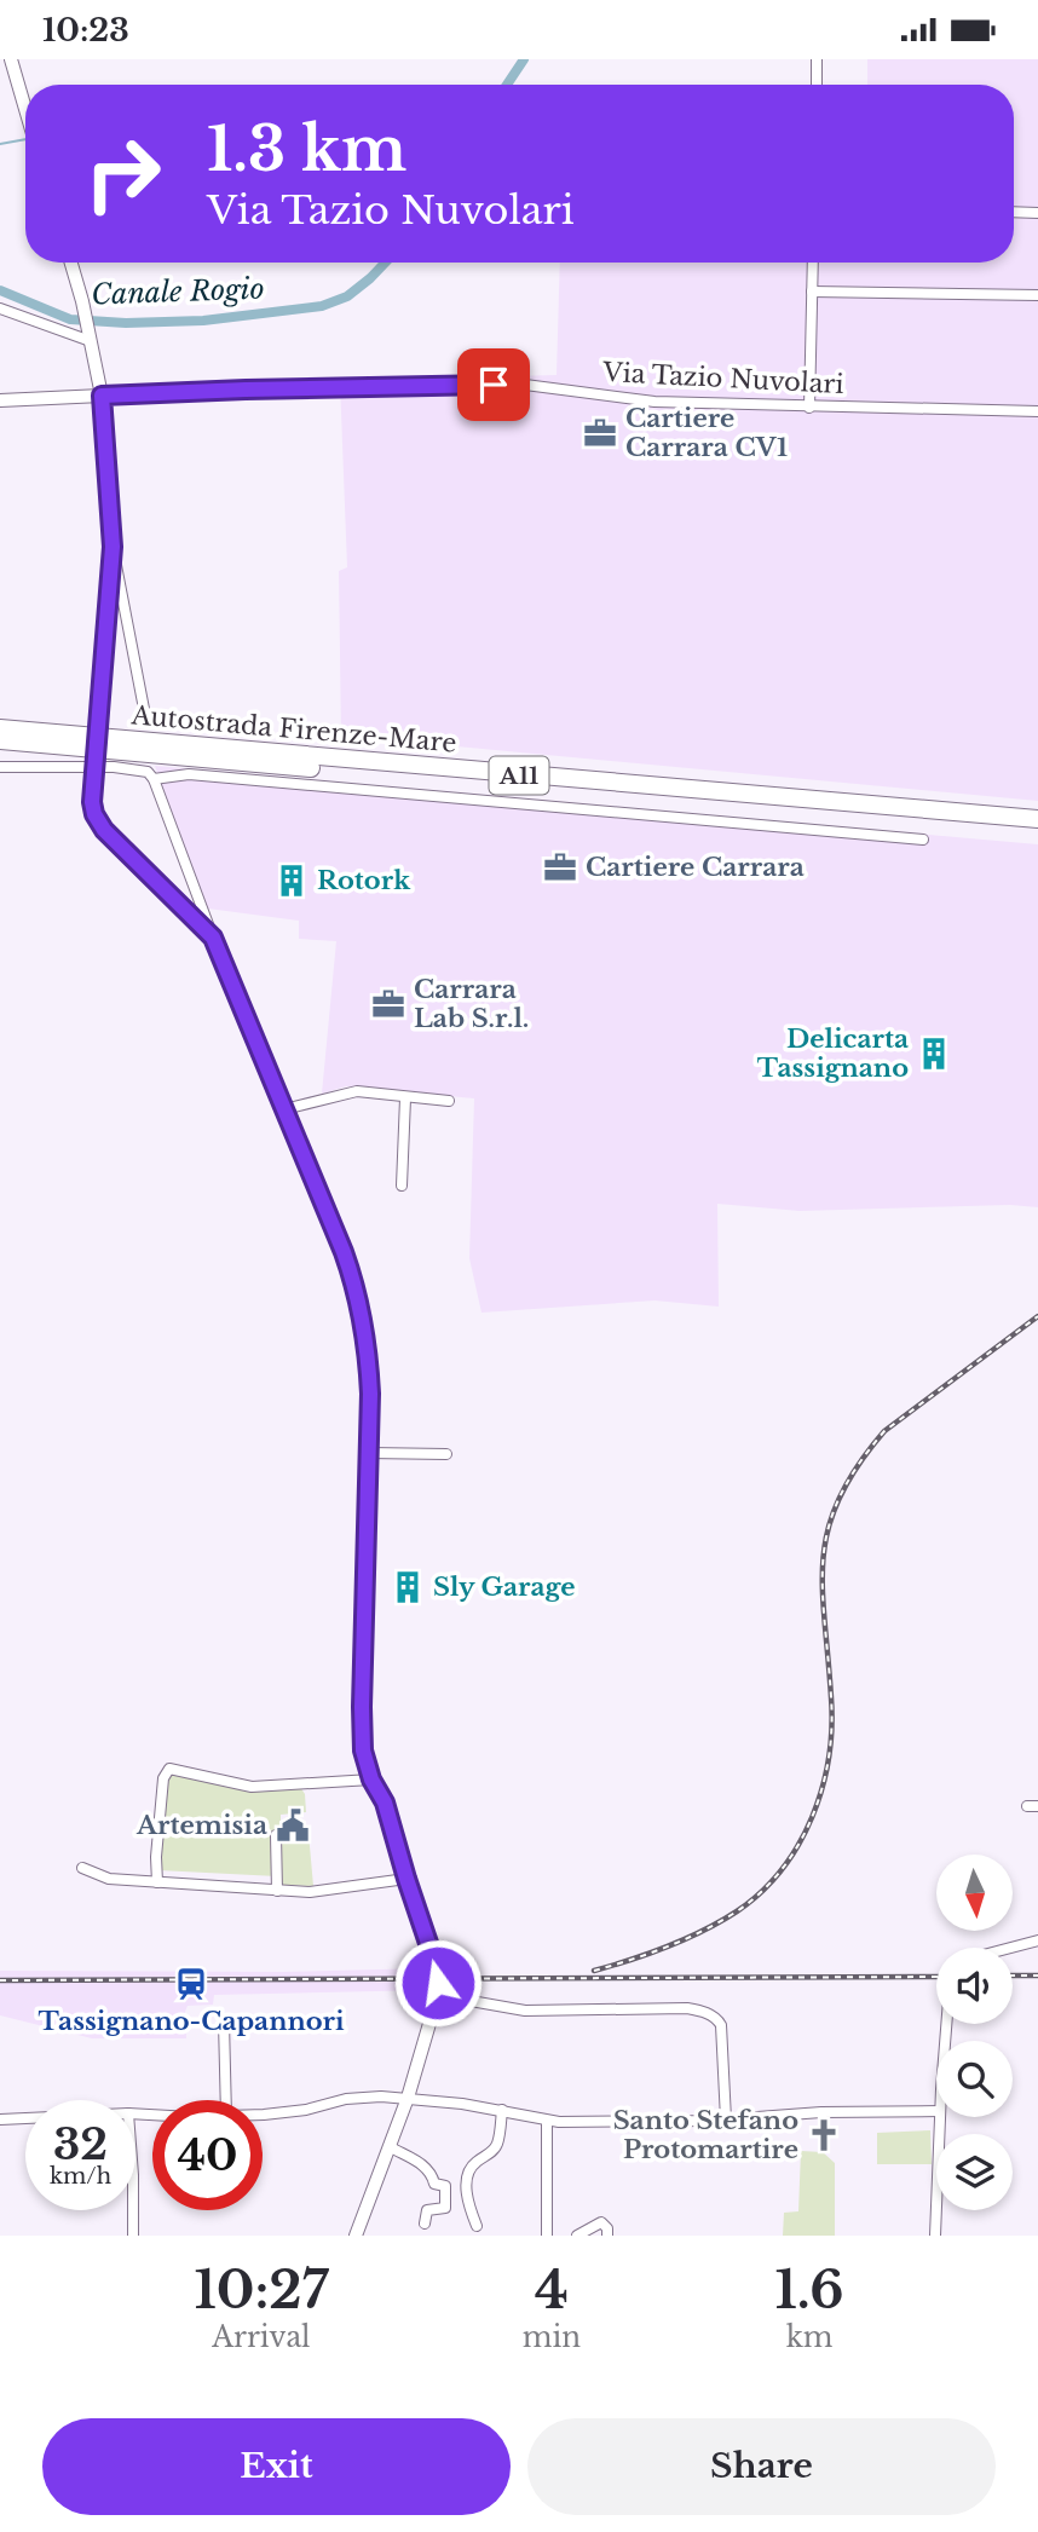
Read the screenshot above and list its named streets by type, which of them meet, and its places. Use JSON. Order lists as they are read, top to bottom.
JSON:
{
  "streets": {
    "highway": ["Autostrada Firenze-Mare", "A11"],
    "street": ["Via Tazio Nuvolari"]
  },
  "water": ["Canale Rogio"],
  "places": {
    "office": ["Cartiere Carrara CV1", "Cartiere Carrara", "Carrara Lab S.r.l."],
    "building": ["Rotork", "Delicarta Tassignano", "Sly Garage"],
    "public building": ["Artemisia"],
    "station": ["Tassignano-Capannori"],
    "church": ["Santo Stefano Protomartire"]
  },
  "north": "bottom",
  "page": {
    "status": "10:23",
    "turn": ["1.3 km", "Via Tazio Nuvolari"],
    "speed": "32 km/h",
    "limit": "40",
    "eta": [
      "10:27",
      "Arrival",
      "4",
      "min",
      "1.6",
      "km"
    ],
    "buttons": ["Exit", "Share"]
  }
}
